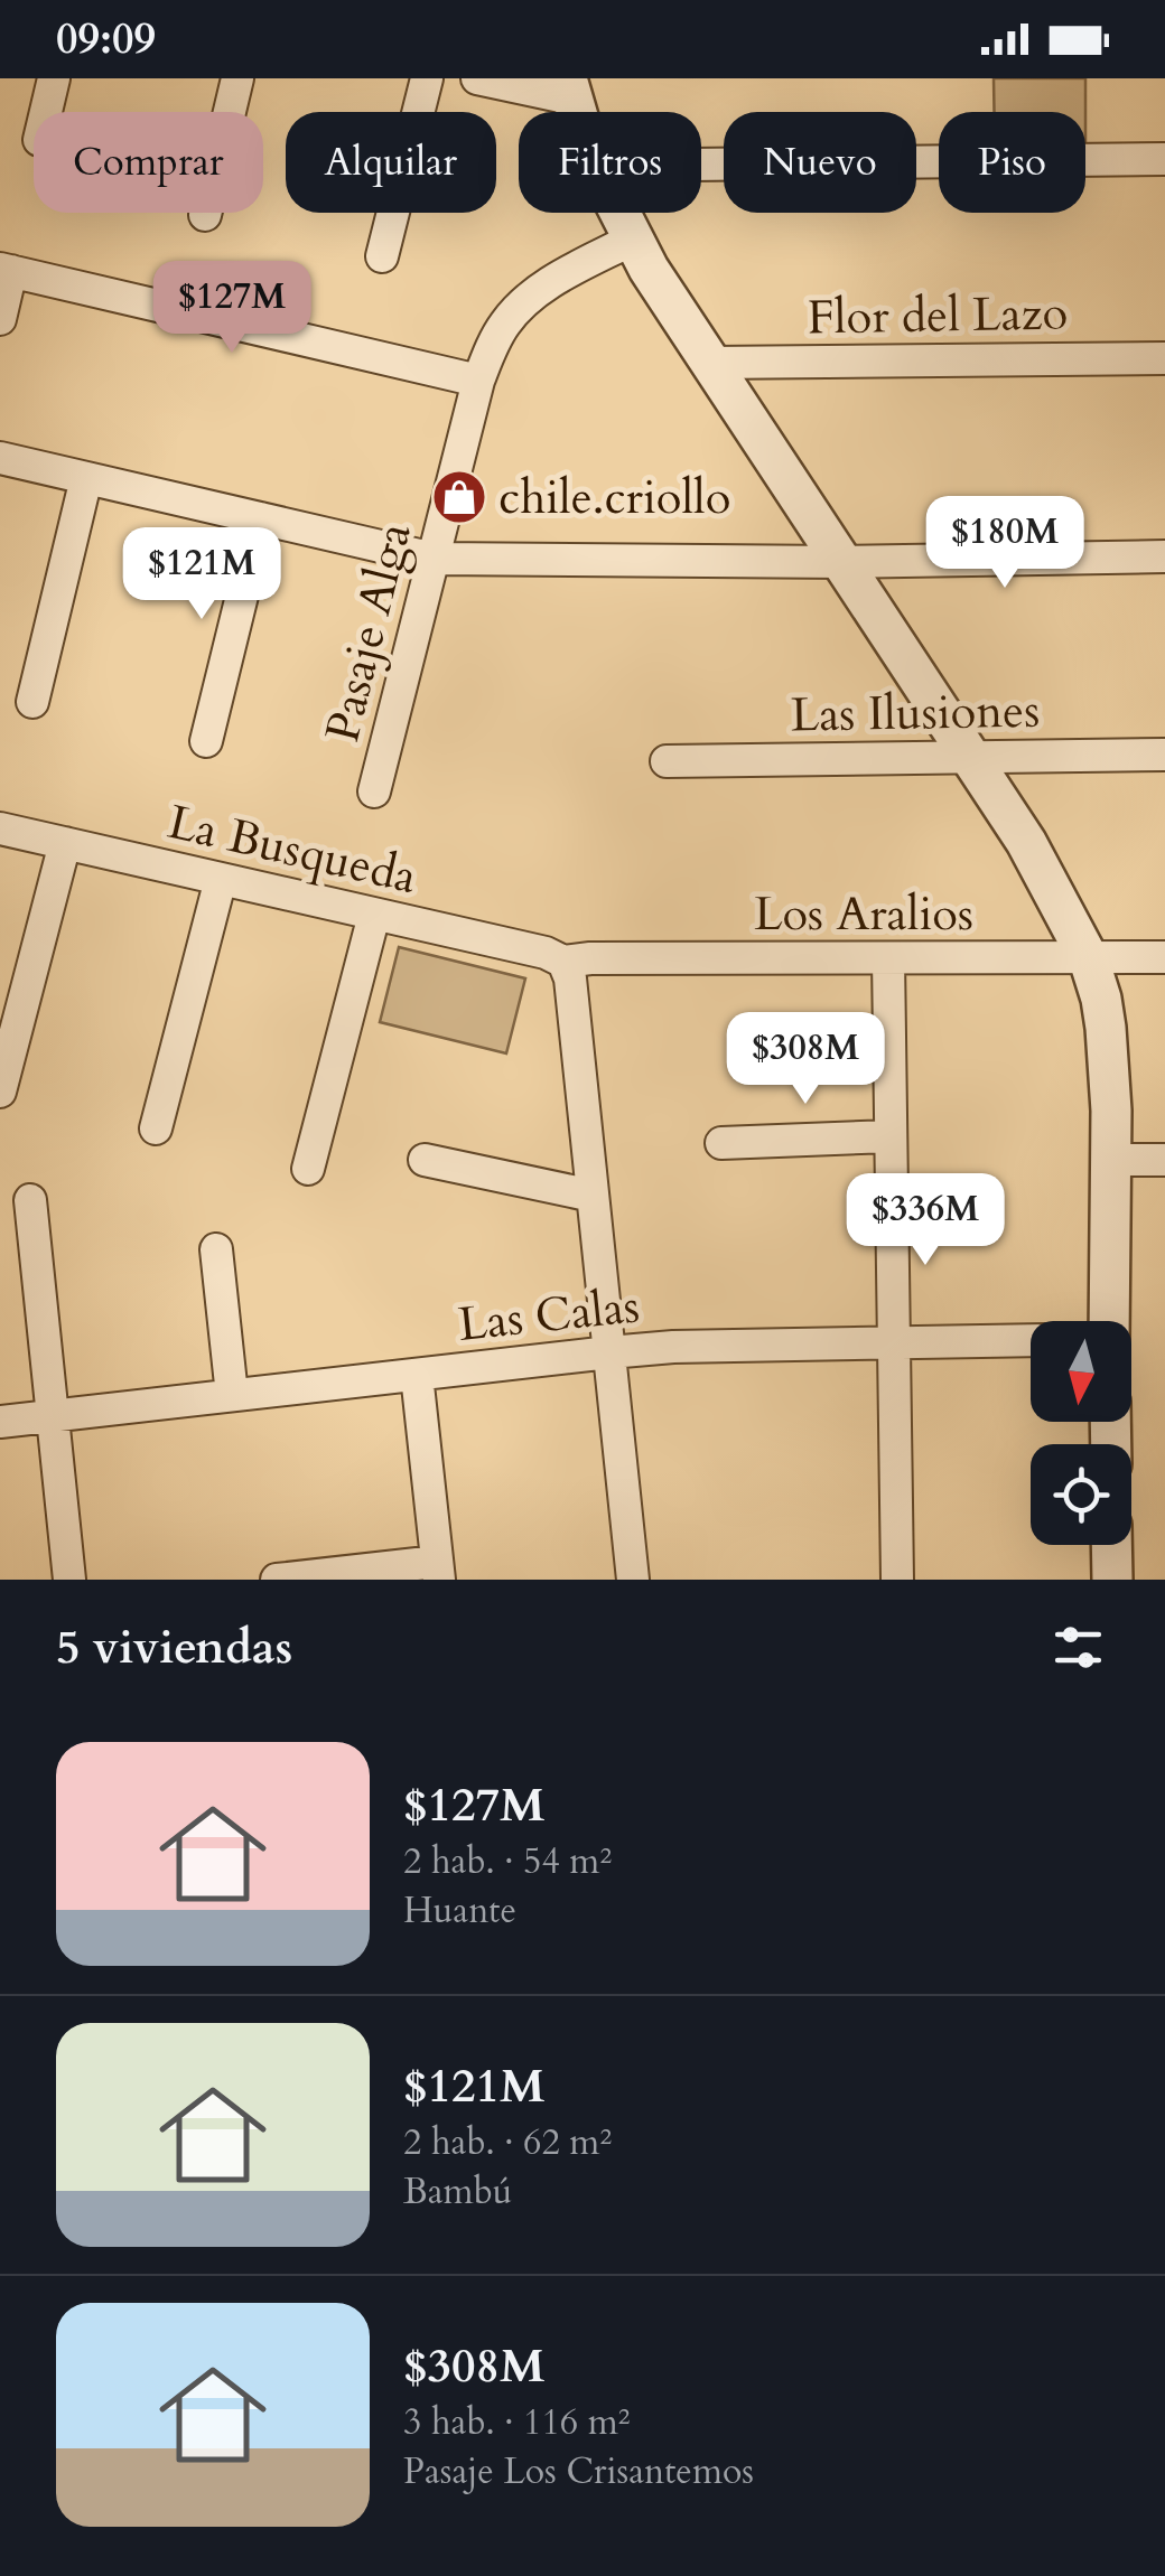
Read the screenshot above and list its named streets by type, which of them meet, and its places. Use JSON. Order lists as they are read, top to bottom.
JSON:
{
  "streets": {
    "street": [
      "Flor del Lazo",
      "Pasaje Alga",
      "Las Ilusiones",
      "La Busqueda",
      "Los Aralios",
      "Las Calas"
    ]
  },
  "crossings": [
    ["La Busqueda", "Los Aralios"]
  ],
  "places": {
    "shop": ["chile.criollo"]
  },
  "north": "bottom",
  "page": {
    "status": "09:09",
    "chip": [
      "Comprar",
      "Alquilar",
      "Filtros",
      "Nuevo",
      "Piso"
    ],
    "price": [
      "$127M",
      "$180M",
      "$121M",
      "$308M",
      "$336M"
    ],
    "heading": "5 viviendas",
    "list": [
      {
        "name": "$127M",
        "note": "2 hab. · 54 m² · Huante"
      },
      {
        "name": "$121M",
        "note": "2 hab. · 62 m² · Bambú"
      },
      {
        "name": "$308M",
        "note": "3 hab. · 116 m² · Pasaje Los Crisantemos"
      }
    ]
  }
}
